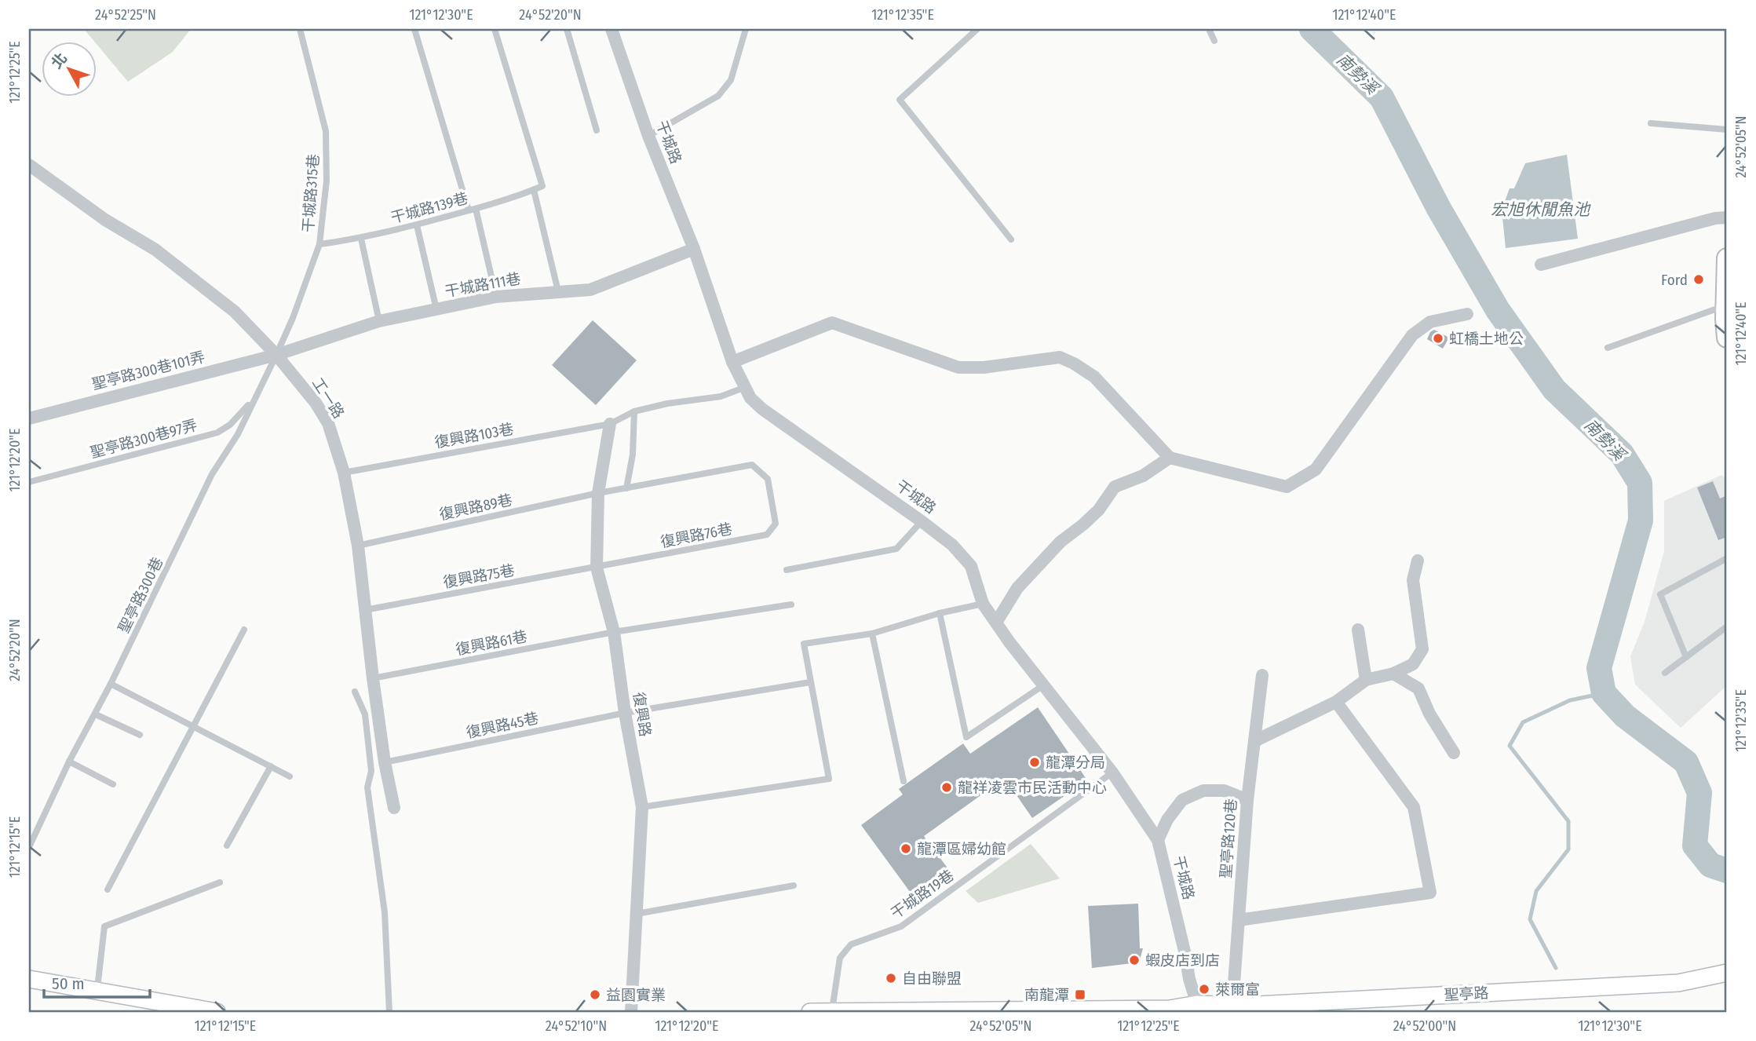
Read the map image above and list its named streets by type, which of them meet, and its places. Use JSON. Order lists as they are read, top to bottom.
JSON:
{
  "streets": {
    "street": [
      "干城路",
      "干城路111巷",
      "聖亭路300巷101弄",
      "工一路",
      "復興路",
      "聖亭路120巷",
      "聖亭路"
    ],
    "lane": [
      "干城路315巷",
      "干城路139巷",
      "復興路103巷",
      "聖亭路300巷97弄",
      "復興路89巷",
      "復興路76巷",
      "復興路75巷",
      "聖亭路300巷",
      "復興路61巷",
      "復興路45巷",
      "干城路19巷"
    ]
  },
  "crossings": [
    ["干城路", "干城路111巷"],
    ["干城路", "復興路103巷"],
    ["干城路", "干城路19巷"],
    ["干城路", "聖亭路"],
    ["干城路315巷", "干城路139巷"],
    ["干城路315巷", "干城路111巷"],
    ["干城路315巷", "聖亭路300巷101弄"],
    ["干城路315巷", "工一路"],
    ["干城路315巷", "聖亭路300巷"],
    ["干城路111巷", "聖亭路300巷101弄"],
    ["干城路111巷", "工一路"],
    ["干城路111巷", "聖亭路300巷"],
    ["聖亭路300巷101弄", "工一路"],
    ["聖亭路300巷101弄", "聖亭路300巷"],
    ["工一路", "復興路103巷"],
    ["工一路", "復興路89巷"],
    ["工一路", "復興路75巷"],
    ["工一路", "聖亭路300巷"],
    ["工一路", "復興路61巷"],
    ["工一路", "復興路45巷"],
    ["復興路103巷", "復興路"],
    ["聖亭路300巷97弄", "聖亭路300巷"],
    ["復興路89巷", "復興路76巷"],
    ["復興路89巷", "復興路"],
    ["復興路76巷", "復興路75巷"],
    ["復興路76巷", "復興路"],
    ["復興路75巷", "復興路"],
    ["復興路61巷", "復興路"],
    ["復興路", "復興路45巷"],
    ["聖亭路120巷", "聖亭路"],
    ["干城路19巷", "聖亭路"]
  ],
  "water": ["南勢溪", "宏旭休閒魚池"],
  "places": {
    "other": [
      "Ford",
      "虹橋土地公",
      "龍潭分局",
      "龍祥凌雲市民活動中心",
      "龍潭區婦幼館",
      "蝦皮店到店",
      "自由聯盟",
      "萊爾富",
      "益園實業"
    ],
    "transit": ["南龍潭"]
  },
  "scale_bar": "50 m",
  "north": "top left",
  "coordinates": [
    "24°52'25\"N",
    "121°12'30\"E",
    "24°52'20\"N",
    "121°12'35\"E",
    "121°12'40\"E",
    "121°12'25\"E",
    "24°52'05\"N",
    "121°12'20\"E",
    "121°12'15\"E",
    "24°52'10\"N",
    "24°52'00\"N"
  ]
}
